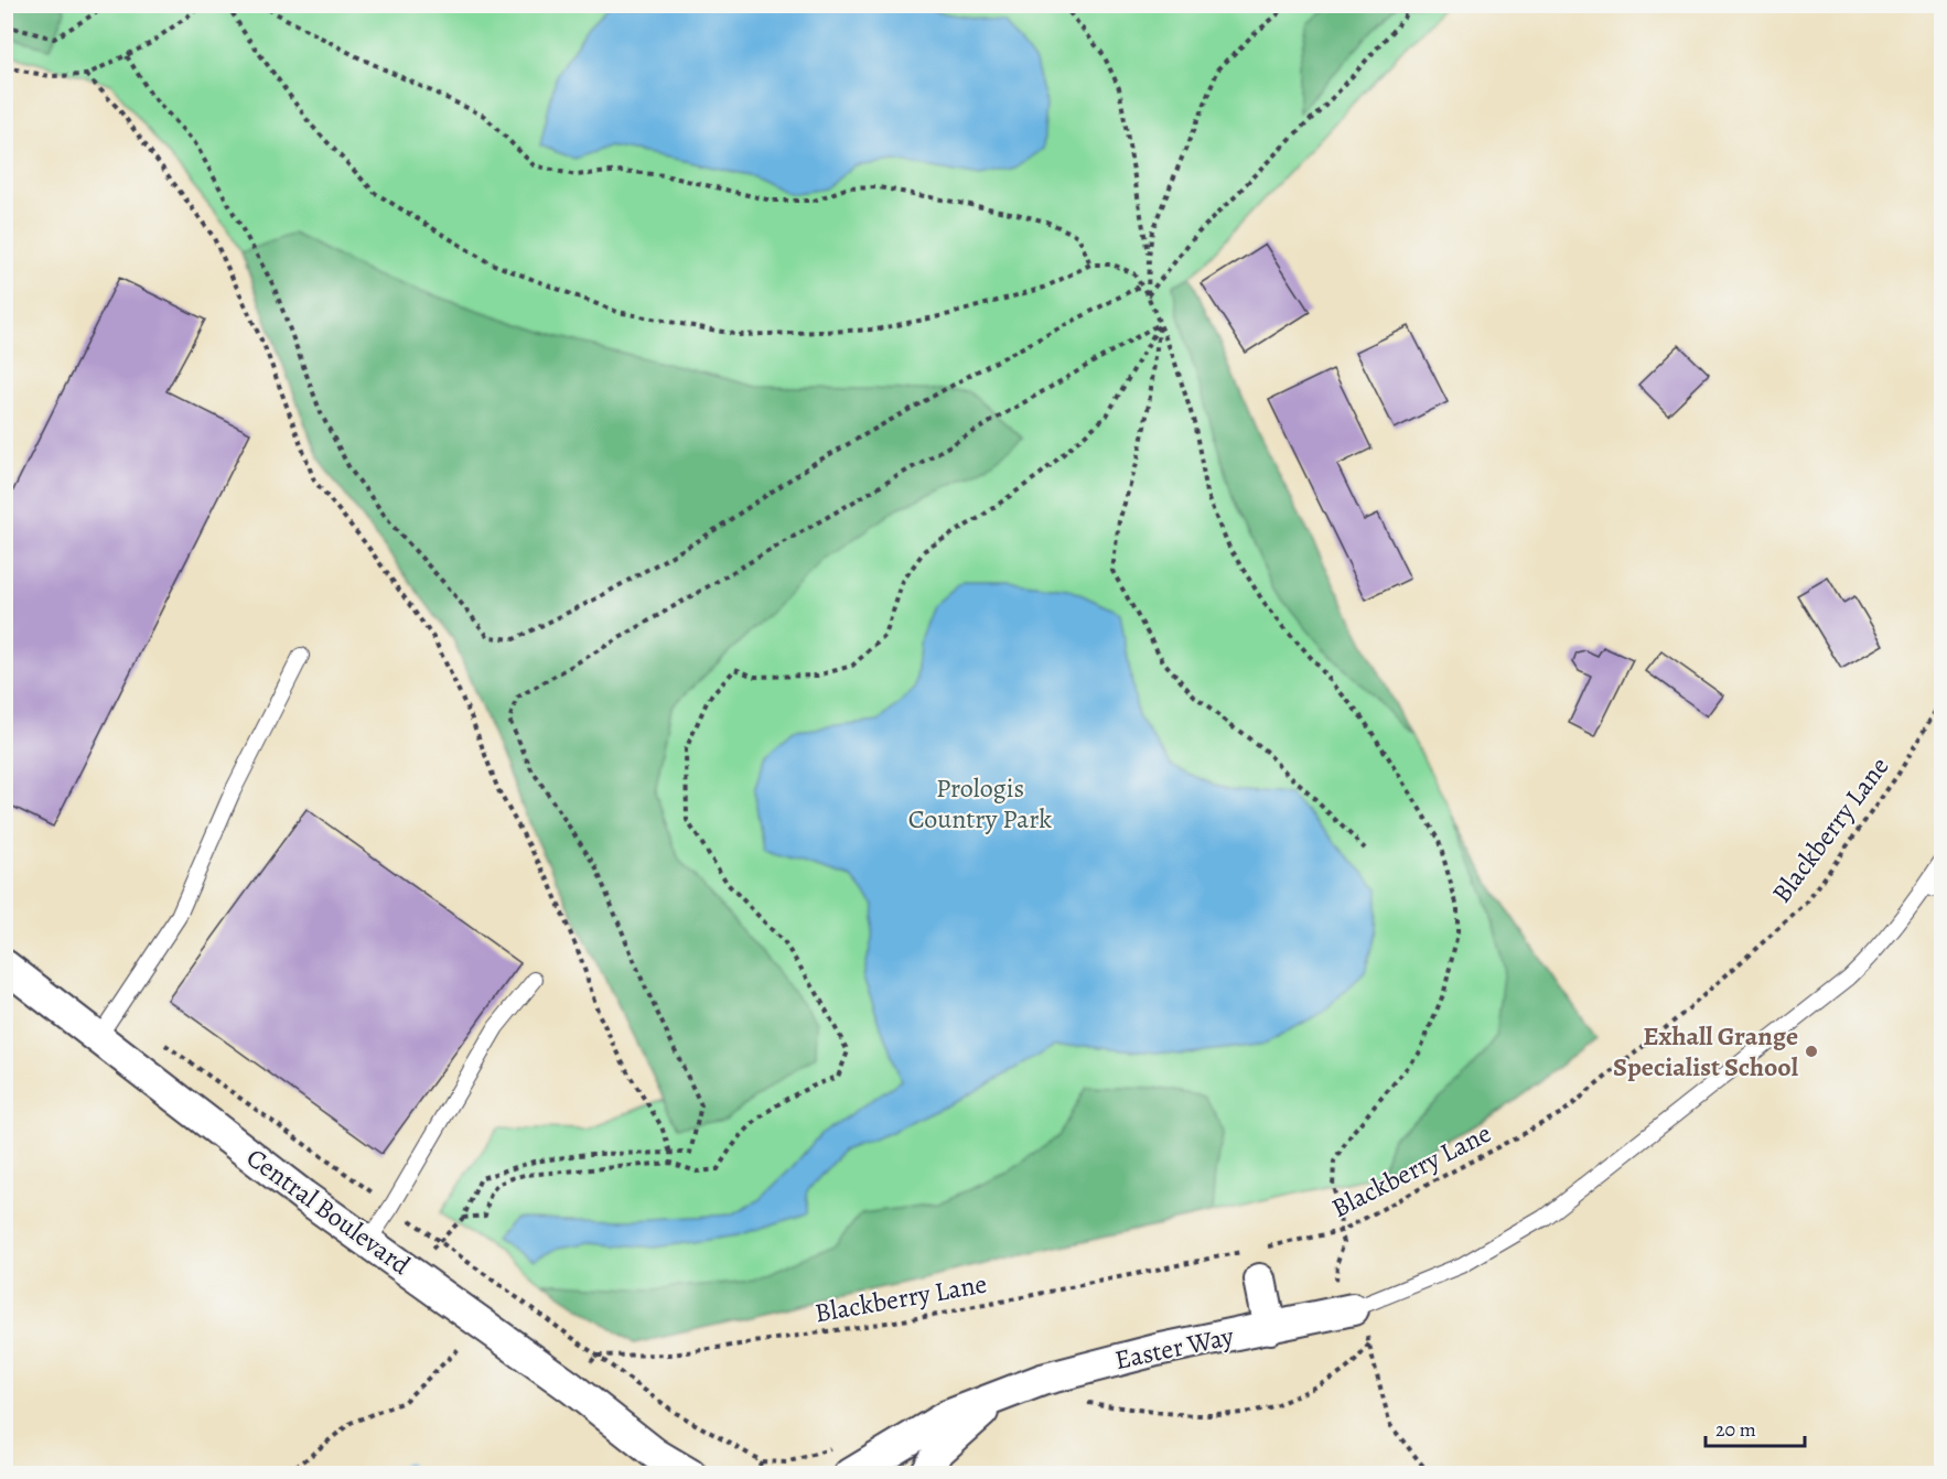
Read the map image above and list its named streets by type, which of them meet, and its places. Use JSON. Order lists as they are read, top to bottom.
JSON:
{
  "streets": {
    "street": ["Central Boulevard", "Easter Way"],
    "path": ["Blackberry Lane"]
  },
  "parks": ["Prologis Country Park"],
  "places": ["Exhall Grange Specialist School"],
  "scale_bar": "20 m"
}
